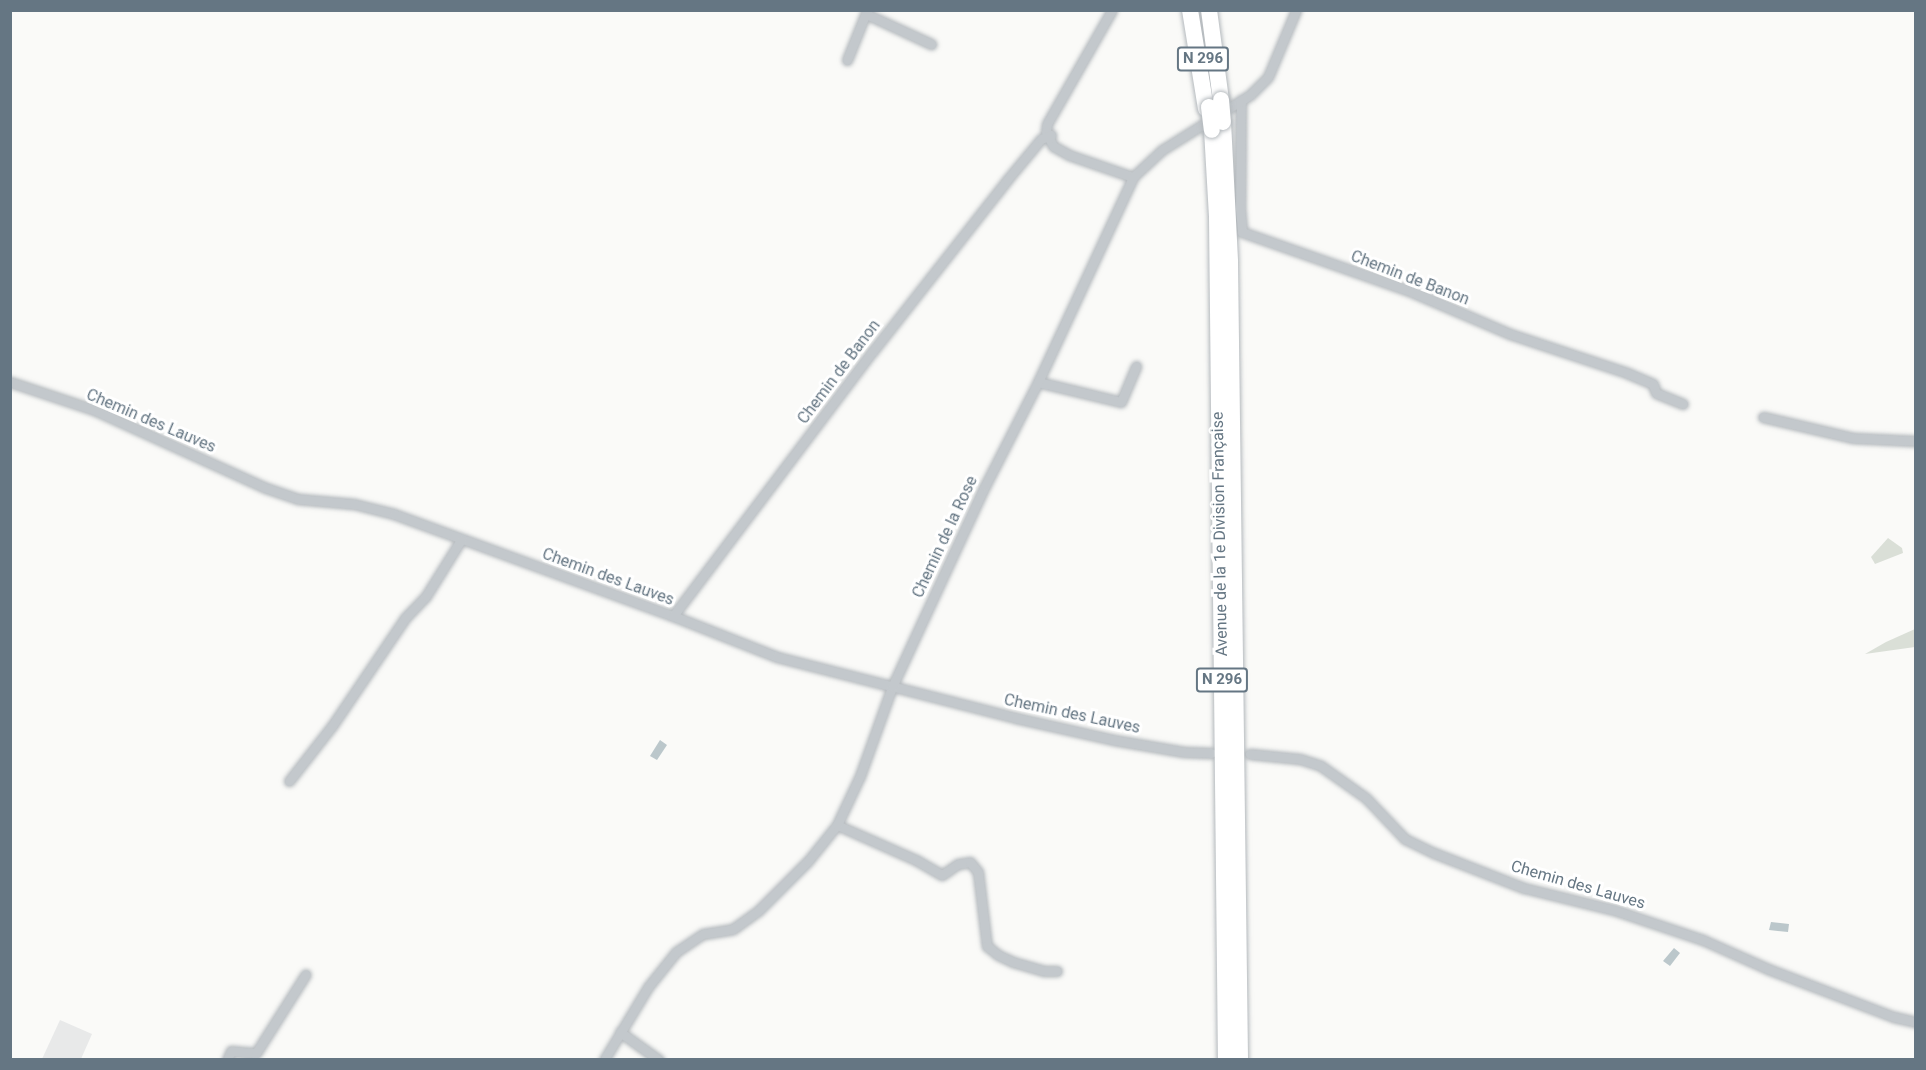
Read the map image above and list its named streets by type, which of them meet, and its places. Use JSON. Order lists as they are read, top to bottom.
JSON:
{
  "streets": {
    "highway": ["N 296", "Avenue de la 1e Division Française"],
    "street": ["Chemin de Banon", "Chemin des Lauves", "Chemin de la Rose"]
  },
  "crossings": [
    ["Chemin de Banon", "Chemin des Lauves"],
    ["Chemin de Banon", "Chemin de la Rose"],
    ["Chemin des Lauves", "Chemin de la Rose"]
  ]
}
